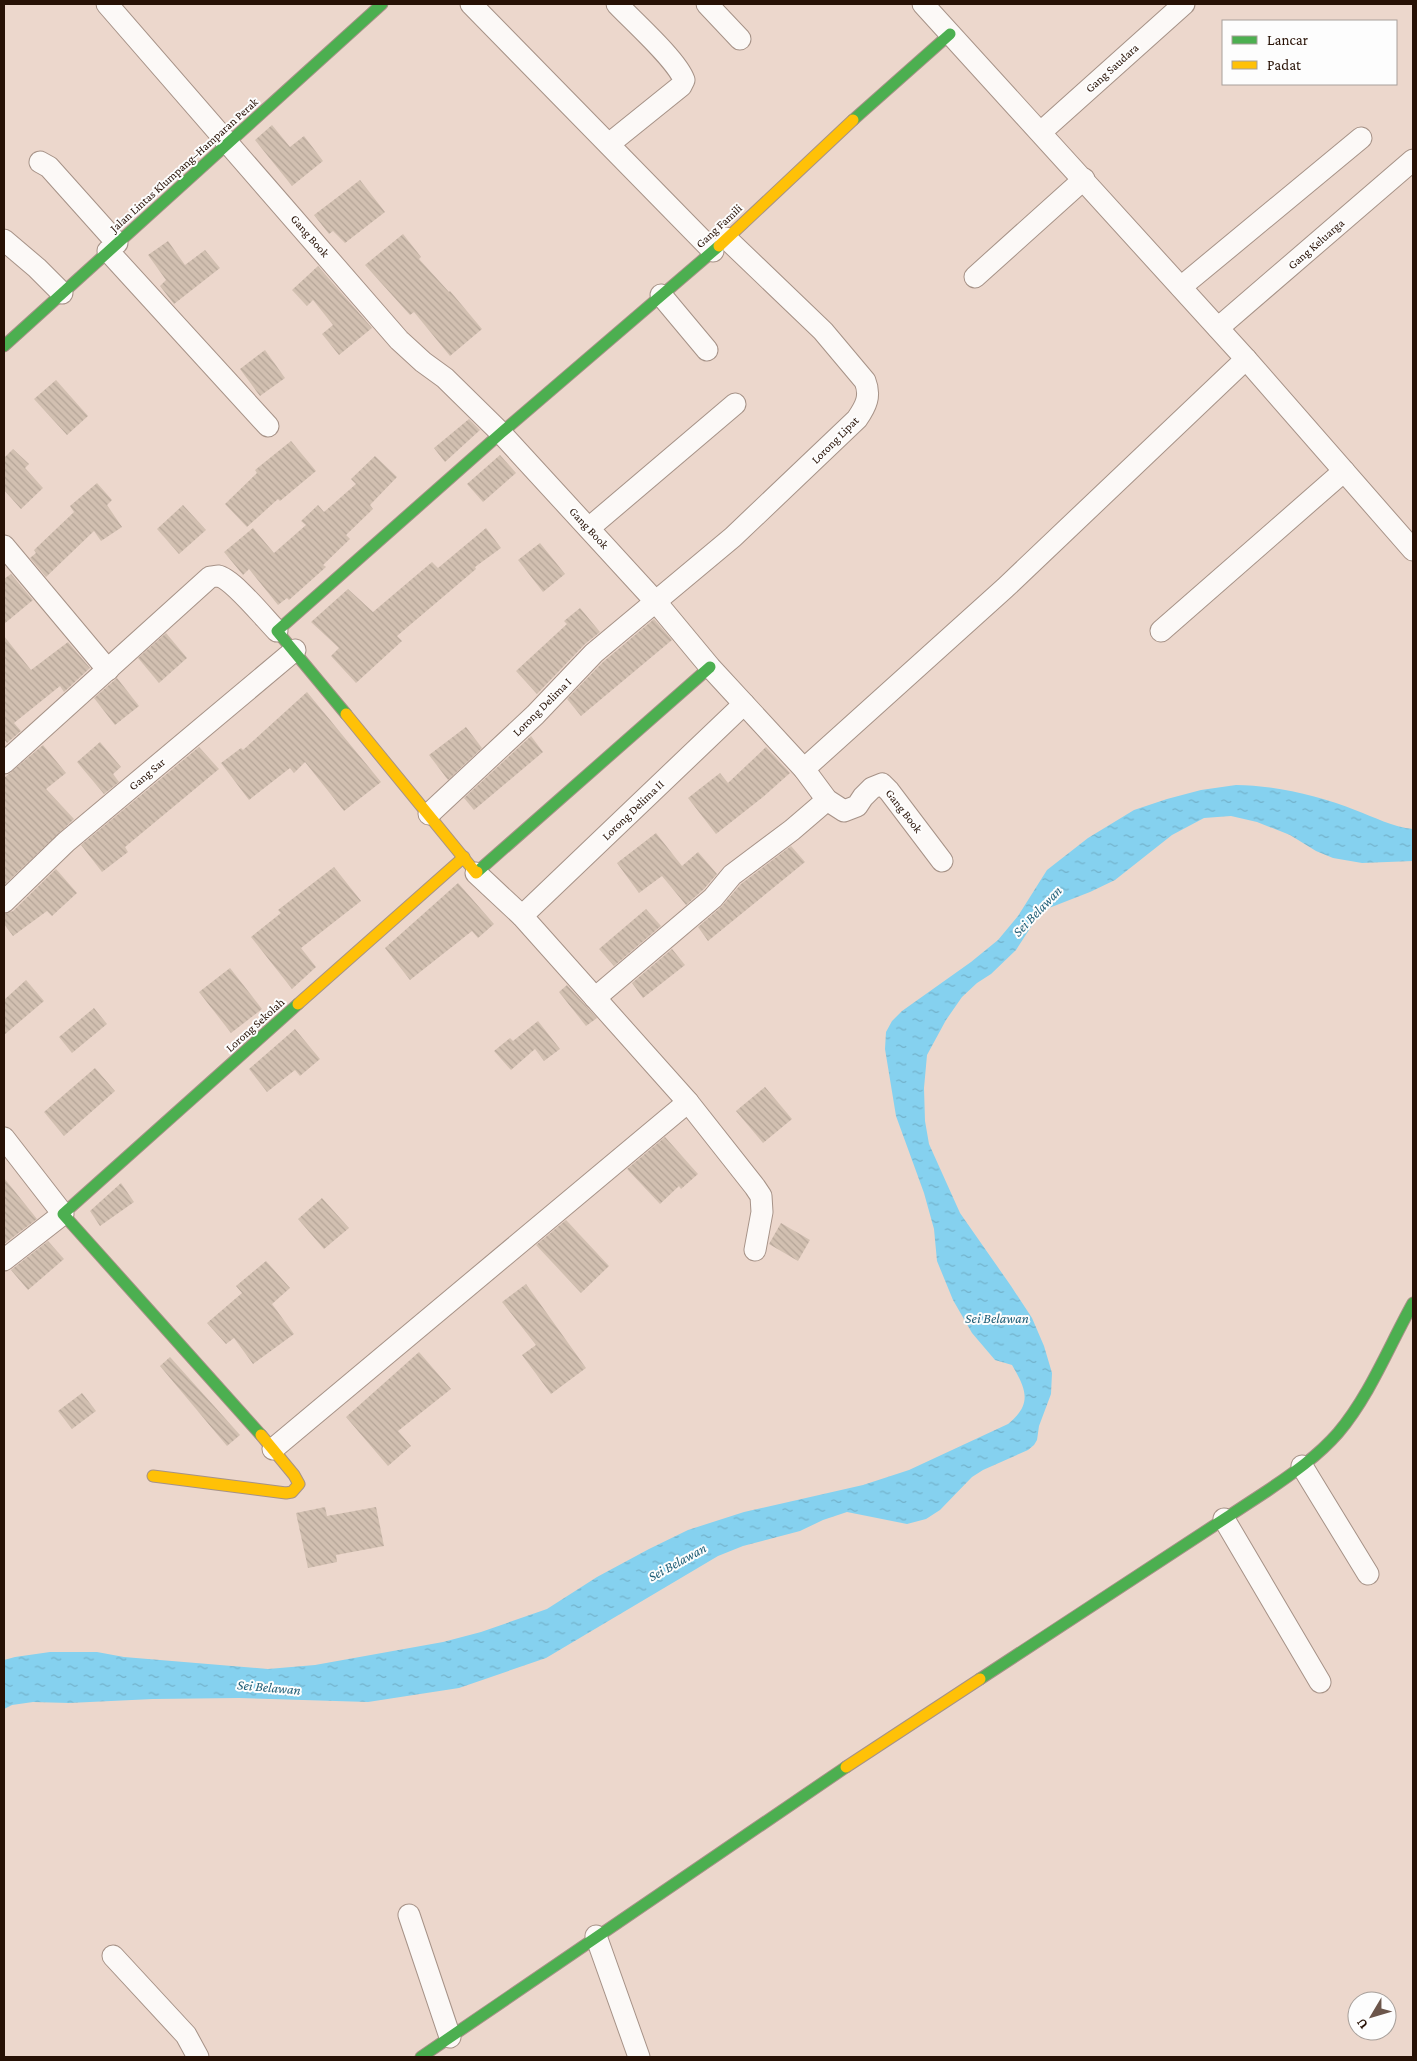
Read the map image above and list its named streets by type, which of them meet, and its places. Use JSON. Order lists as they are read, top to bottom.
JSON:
{
  "streets": {
    "street": [
      "Gang Saudara",
      "Jalan Lintas Klumpang–Hamparan Perak",
      "Gang Famili",
      "Gang Book",
      "Gang Keluarga",
      "Lorong Lipat",
      "Lorong Delima I",
      "Gang Sar",
      "Lorong Delima II",
      "Lorong Sekolah"
    ]
  },
  "crossings": [
    ["Jalan Lintas Klumpang–Hamparan Perak", "Gang Book"],
    ["Gang Famili", "Gang Book"],
    ["Gang Famili", "Lorong Lipat"],
    ["Gang Book", "Lorong Lipat"],
    ["Gang Book", "Lorong Delima I"],
    ["Gang Book", "Lorong Delima II"],
    ["Gang Book", "Lorong Sekolah"],
    ["Lorong Lipat", "Lorong Delima I"]
  ],
  "water": ["Sei Belawan"],
  "legend": ["Lancar", "Padat"],
  "north": "bottom left"
}
